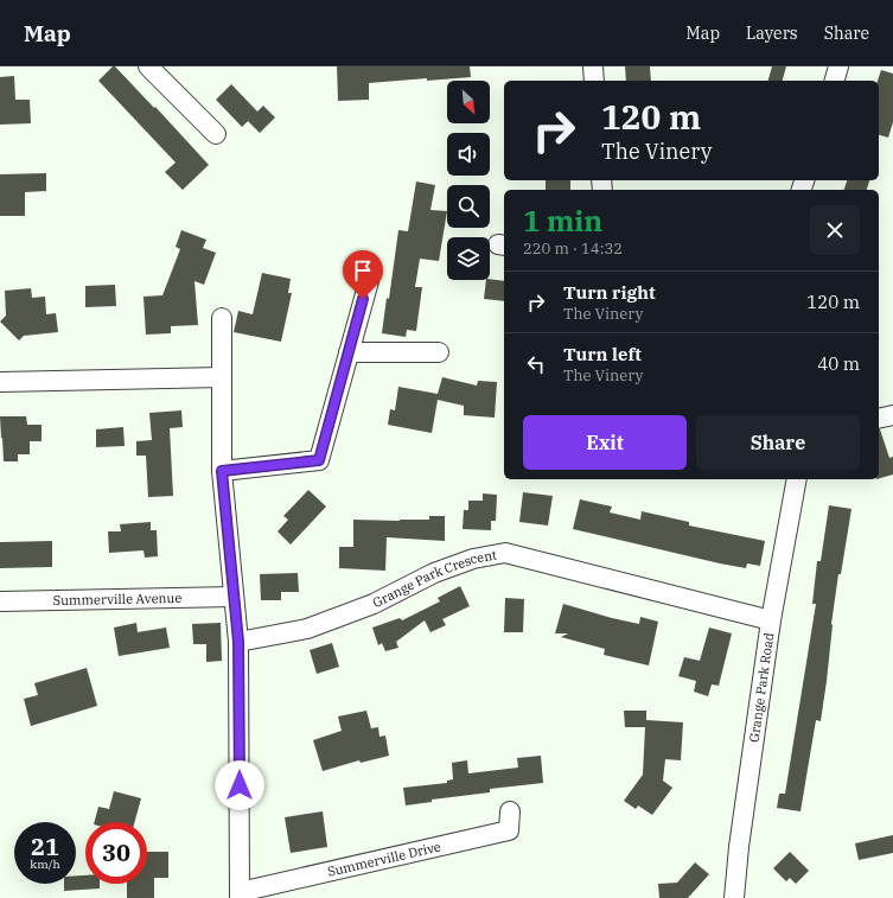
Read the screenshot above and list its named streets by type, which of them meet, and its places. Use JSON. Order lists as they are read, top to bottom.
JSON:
{
  "streets": {
    "street": [
      "Grange Park Crescent",
      "Summerville Avenue",
      "Grange Park Road",
      "Summerville Drive"
    ]
  },
  "crossings": [
    ["Grange Park Crescent", "Grange Park Road"]
  ],
  "north": "bottom right",
  "page": {
    "header": "Map",
    "nav": ["Map", "Layers", "Share"],
    "turn": ["120 m", "The Vinery"],
    "heading": ["1 min", "220 m · 14:32"],
    "list": [
      {
        "name": "Turn right",
        "note": "The Vinery",
        "value": "120 m"
      },
      {
        "name": "Turn left",
        "note": "The Vinery",
        "value": "40 m"
      }
    ],
    "buttons": ["Exit", "Share"],
    "speed": "21 km/h",
    "limit": "30"
  }
}
